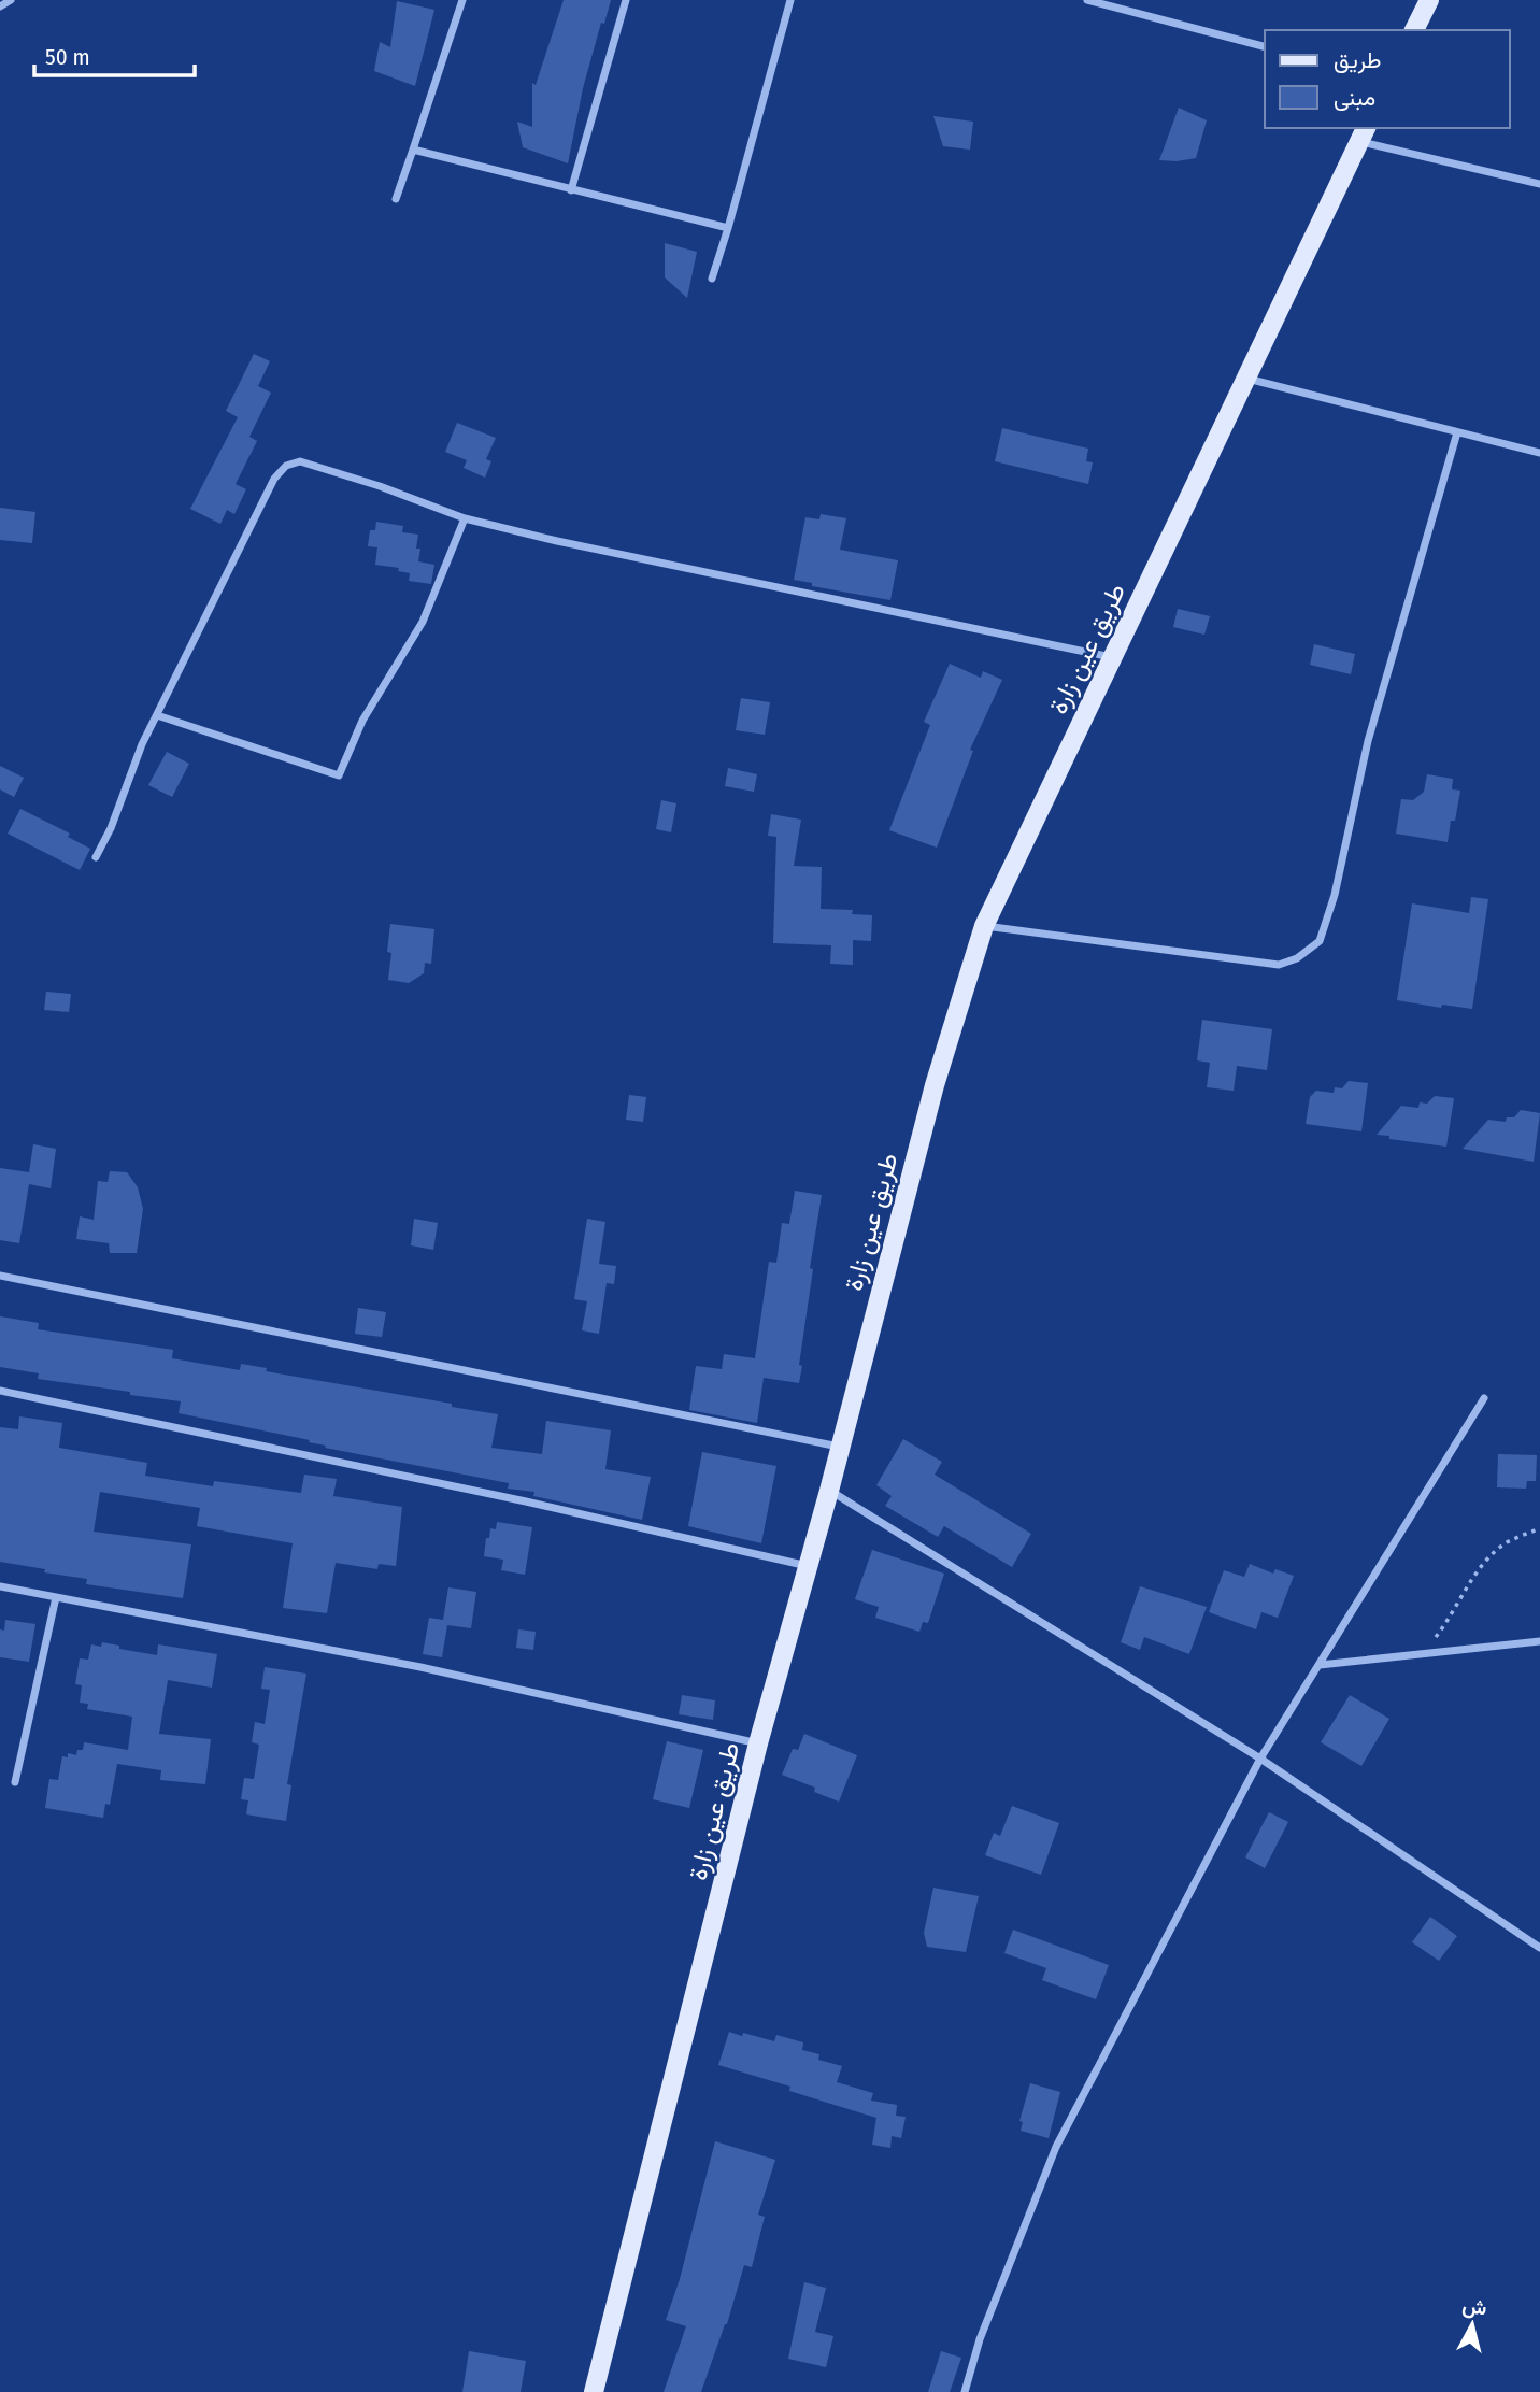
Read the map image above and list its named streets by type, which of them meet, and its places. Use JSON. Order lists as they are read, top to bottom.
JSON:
{
  "streets": {
    "main road": ["طريق عين زارة"]
  },
  "legend": ["طريق", "مبنى"],
  "scale_bar": "50 m",
  "north": "top"
}
